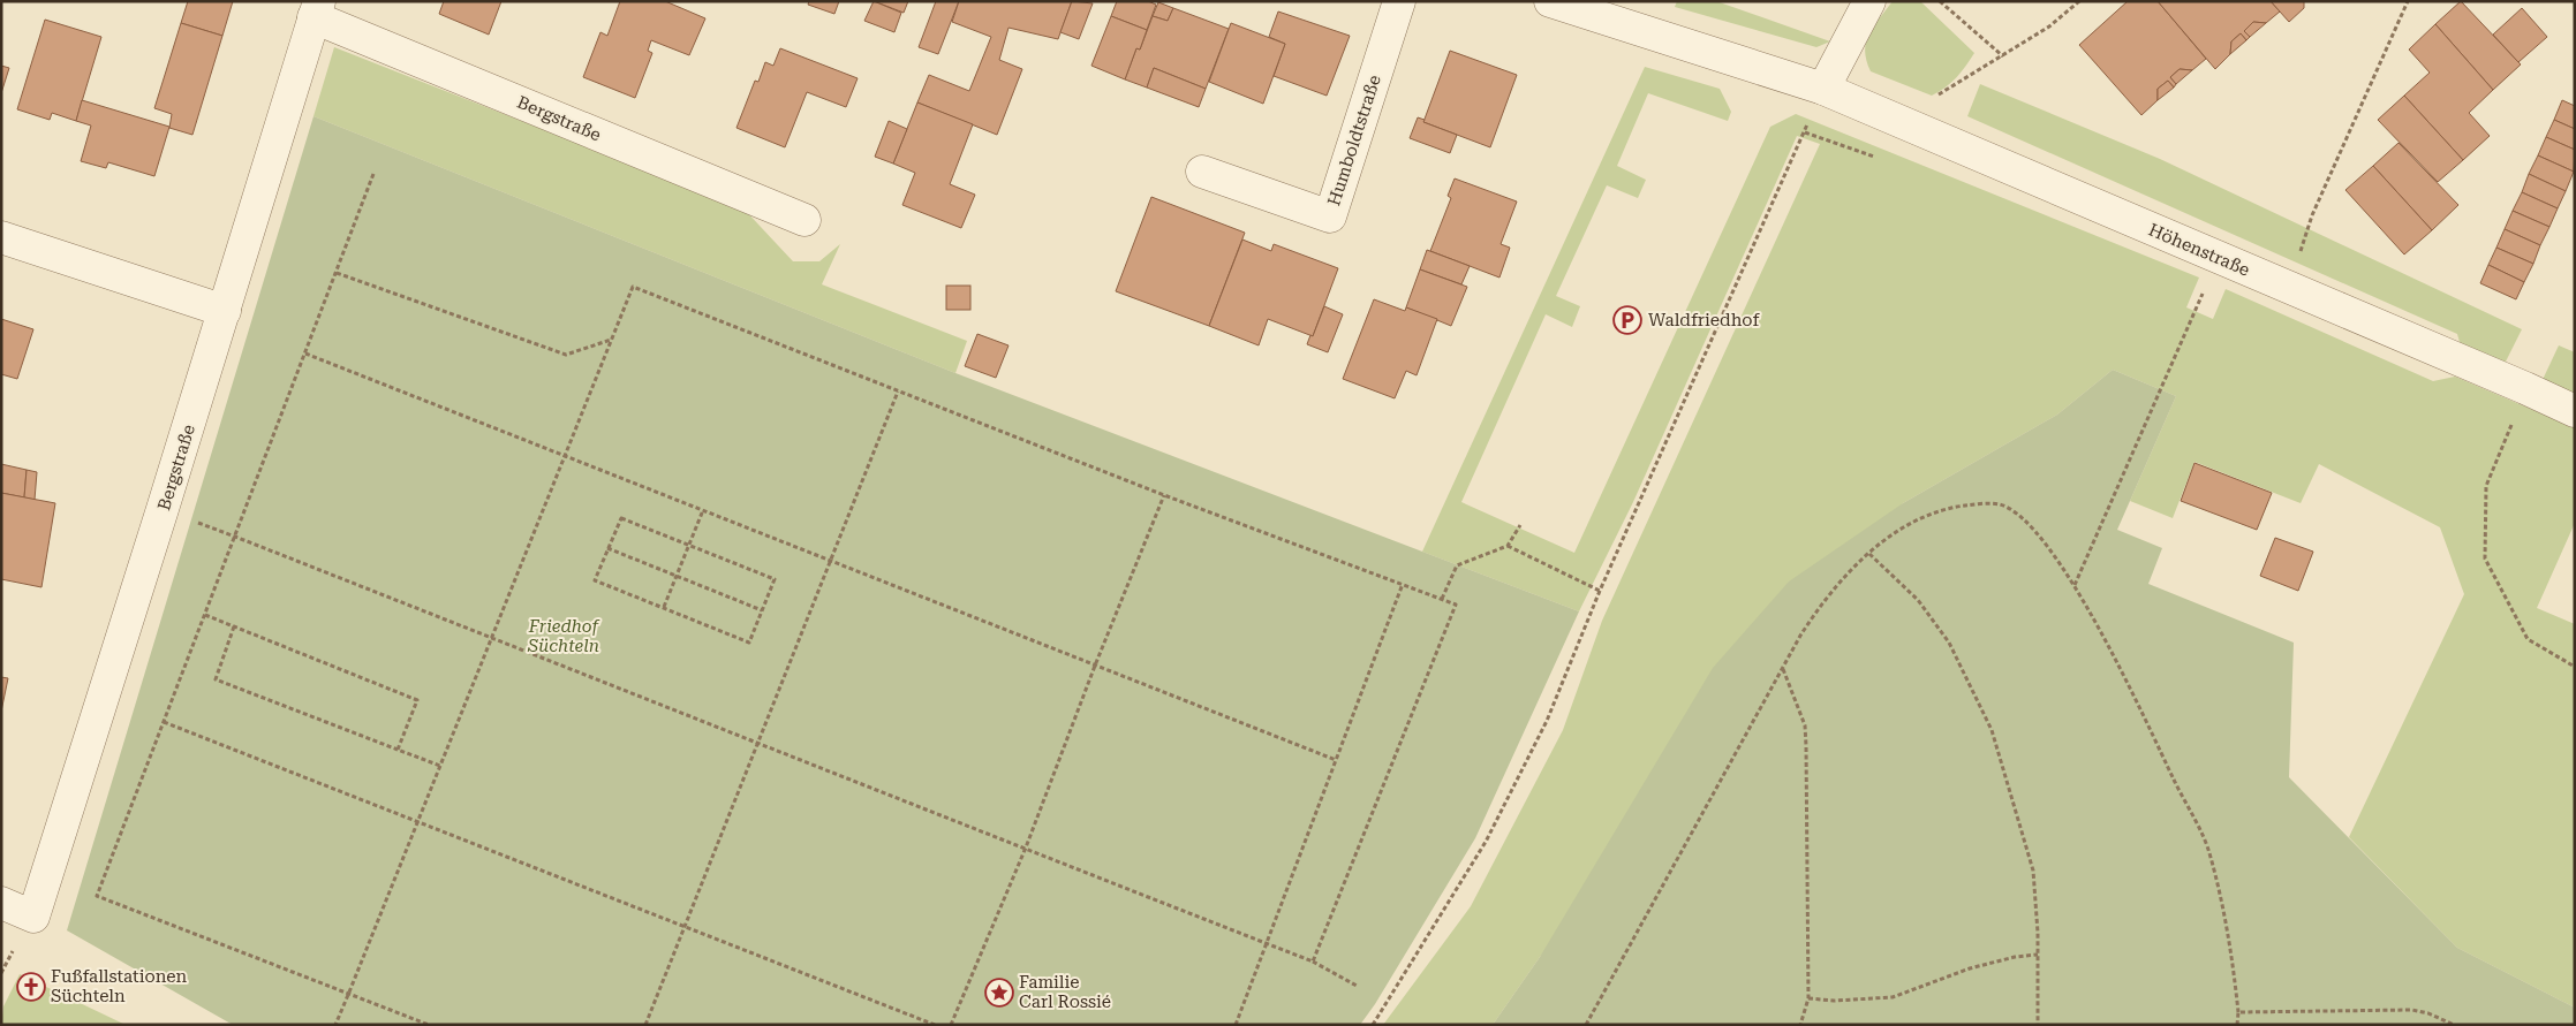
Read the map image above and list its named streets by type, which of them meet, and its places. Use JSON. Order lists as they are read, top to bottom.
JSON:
{
  "streets": {
    "street": ["Bergstraße", "Humboldtstraße", "Höhenstraße"]
  },
  "parks": ["Friedhof Süchteln"],
  "places": {
    "parking": ["Waldfriedhof"],
    "church": ["Fußfallstationen Süchteln"],
    "place": ["Familie Carl Rossié"]
  }
}
